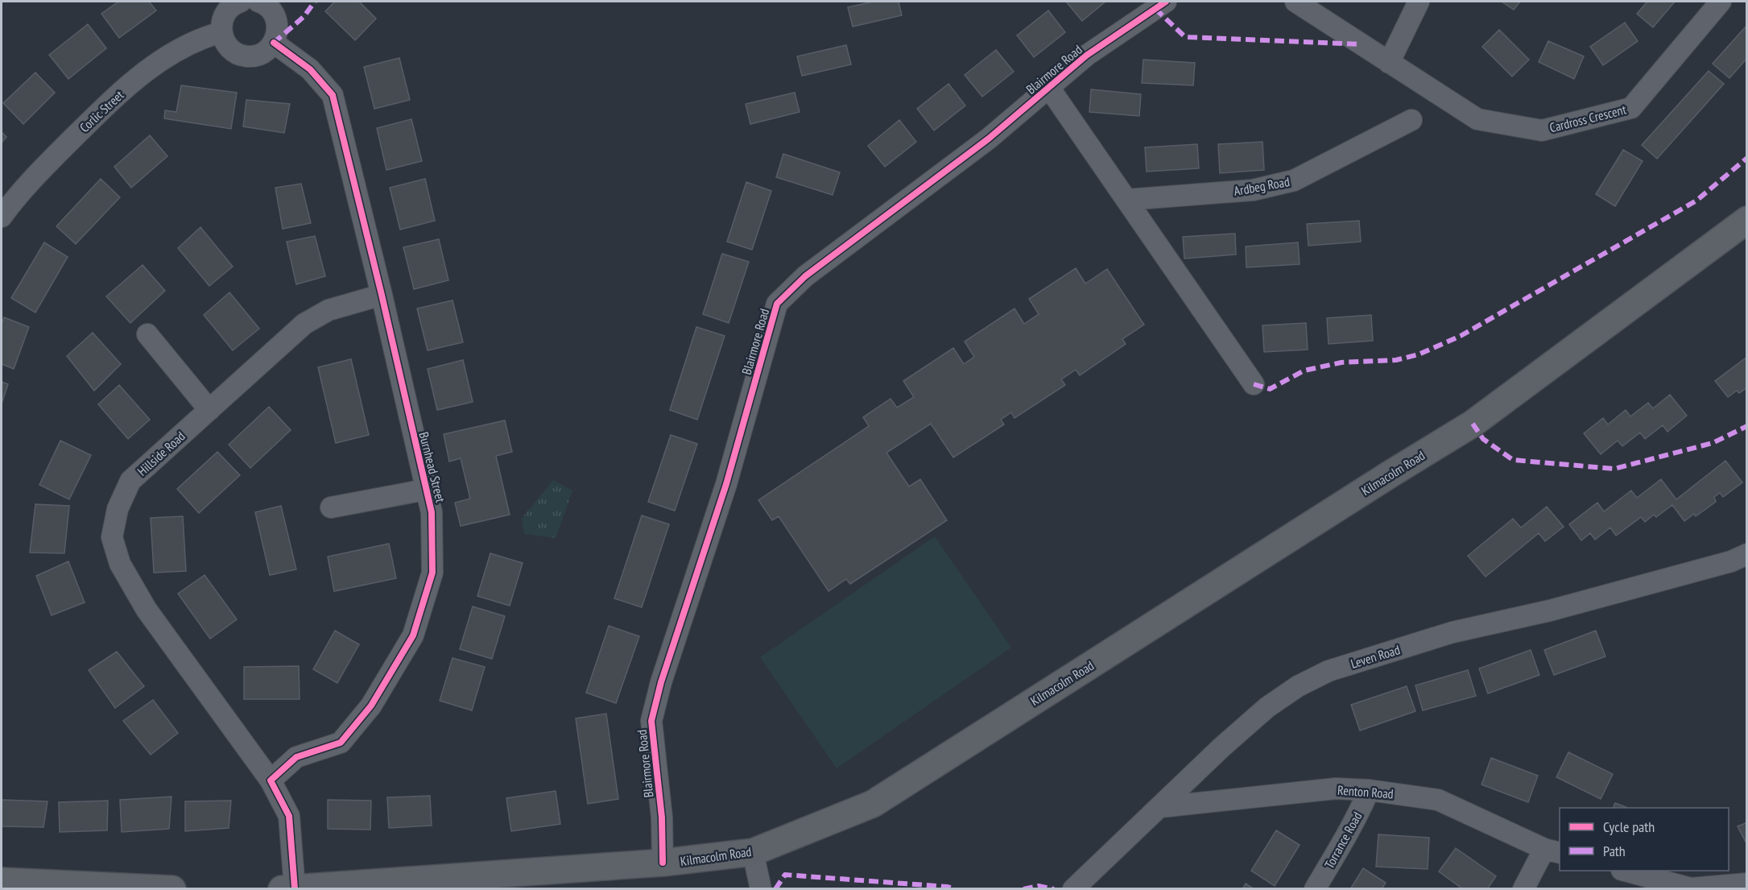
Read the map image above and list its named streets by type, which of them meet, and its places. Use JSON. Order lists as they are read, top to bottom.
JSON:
{
  "streets": {
    "main road": ["Kilmacolm Road"],
    "street": [
      "Blairmore Road",
      "Corlic Street",
      "Cardross Crescent",
      "Ardbeg Road",
      "Hillside Road",
      "Burnhead Street",
      "Leven Road",
      "Renton Road",
      "Torrance Road"
    ]
  },
  "crossings": [
    ["Blairmore Road", "Kilmacolm Road"],
    ["Hillside Road", "Burnhead Street"],
    ["Leven Road", "Renton Road"],
    ["Renton Road", "Torrance Road"]
  ],
  "legend": ["Cycle path", "Path"]
}
